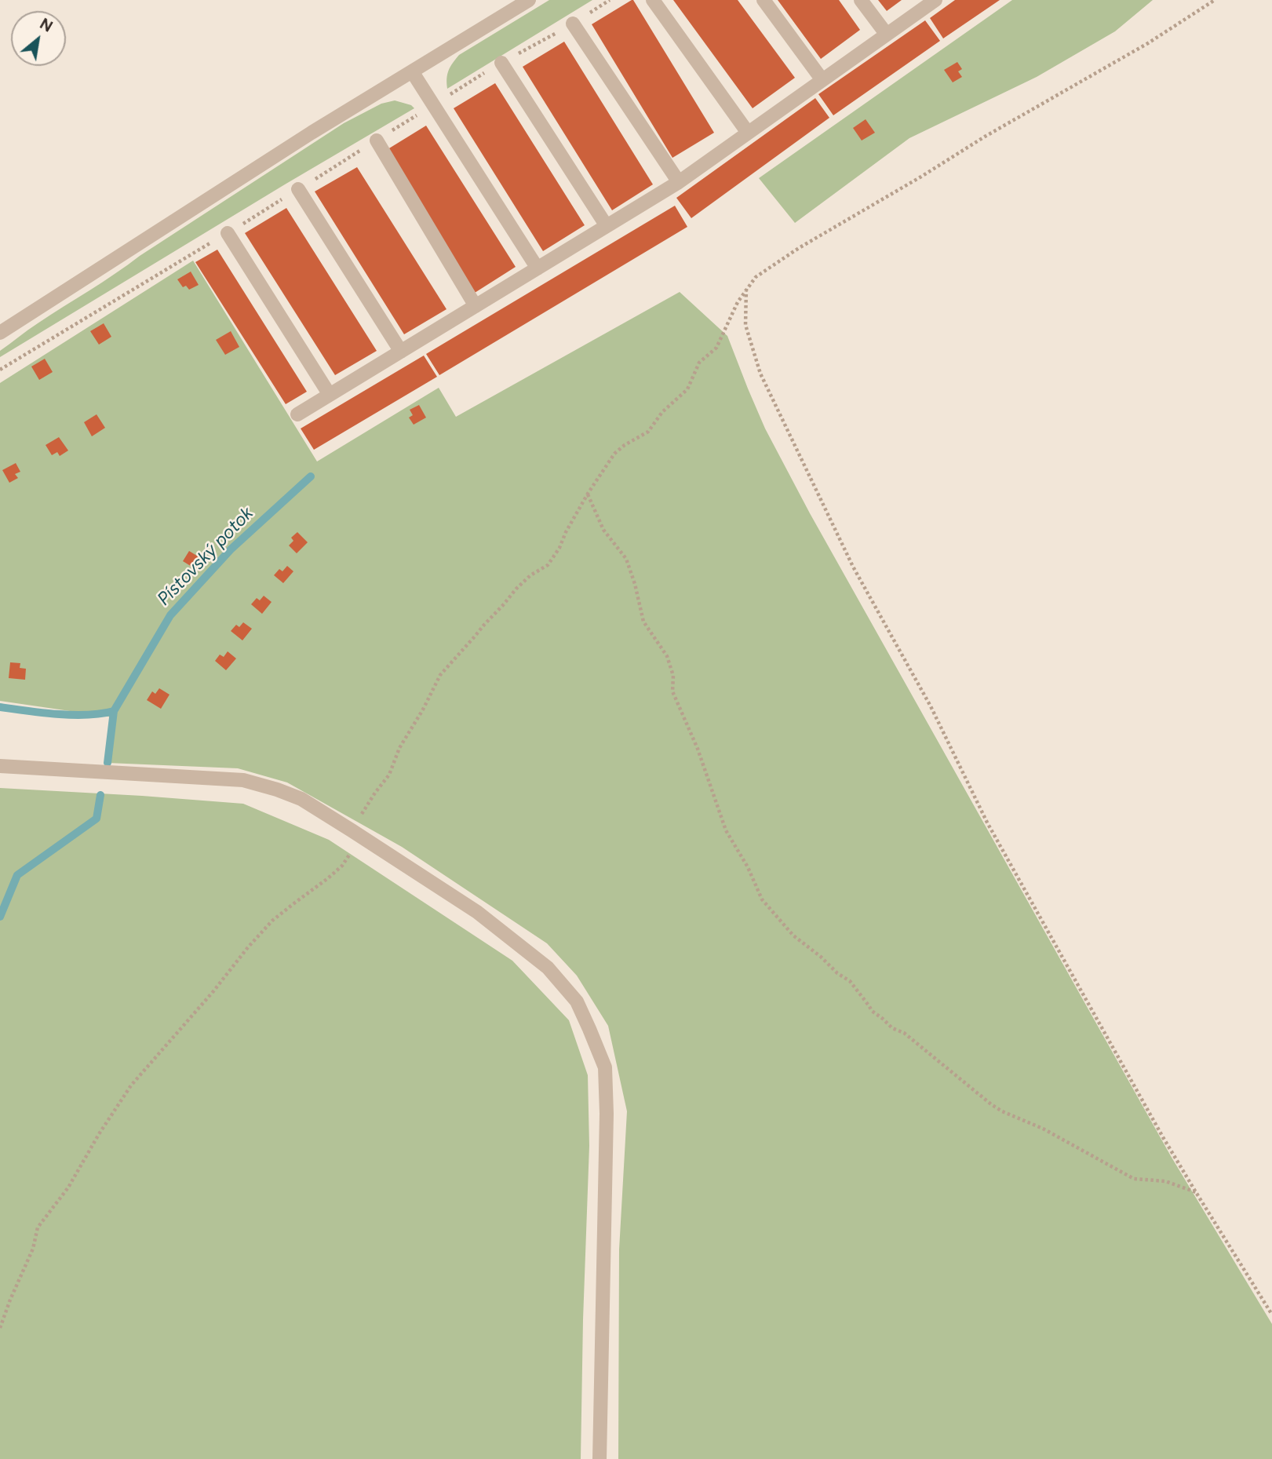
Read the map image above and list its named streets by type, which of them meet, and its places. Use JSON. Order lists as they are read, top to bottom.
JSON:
{
  "water": ["Pístovský potok"],
  "north": "top right"
}
